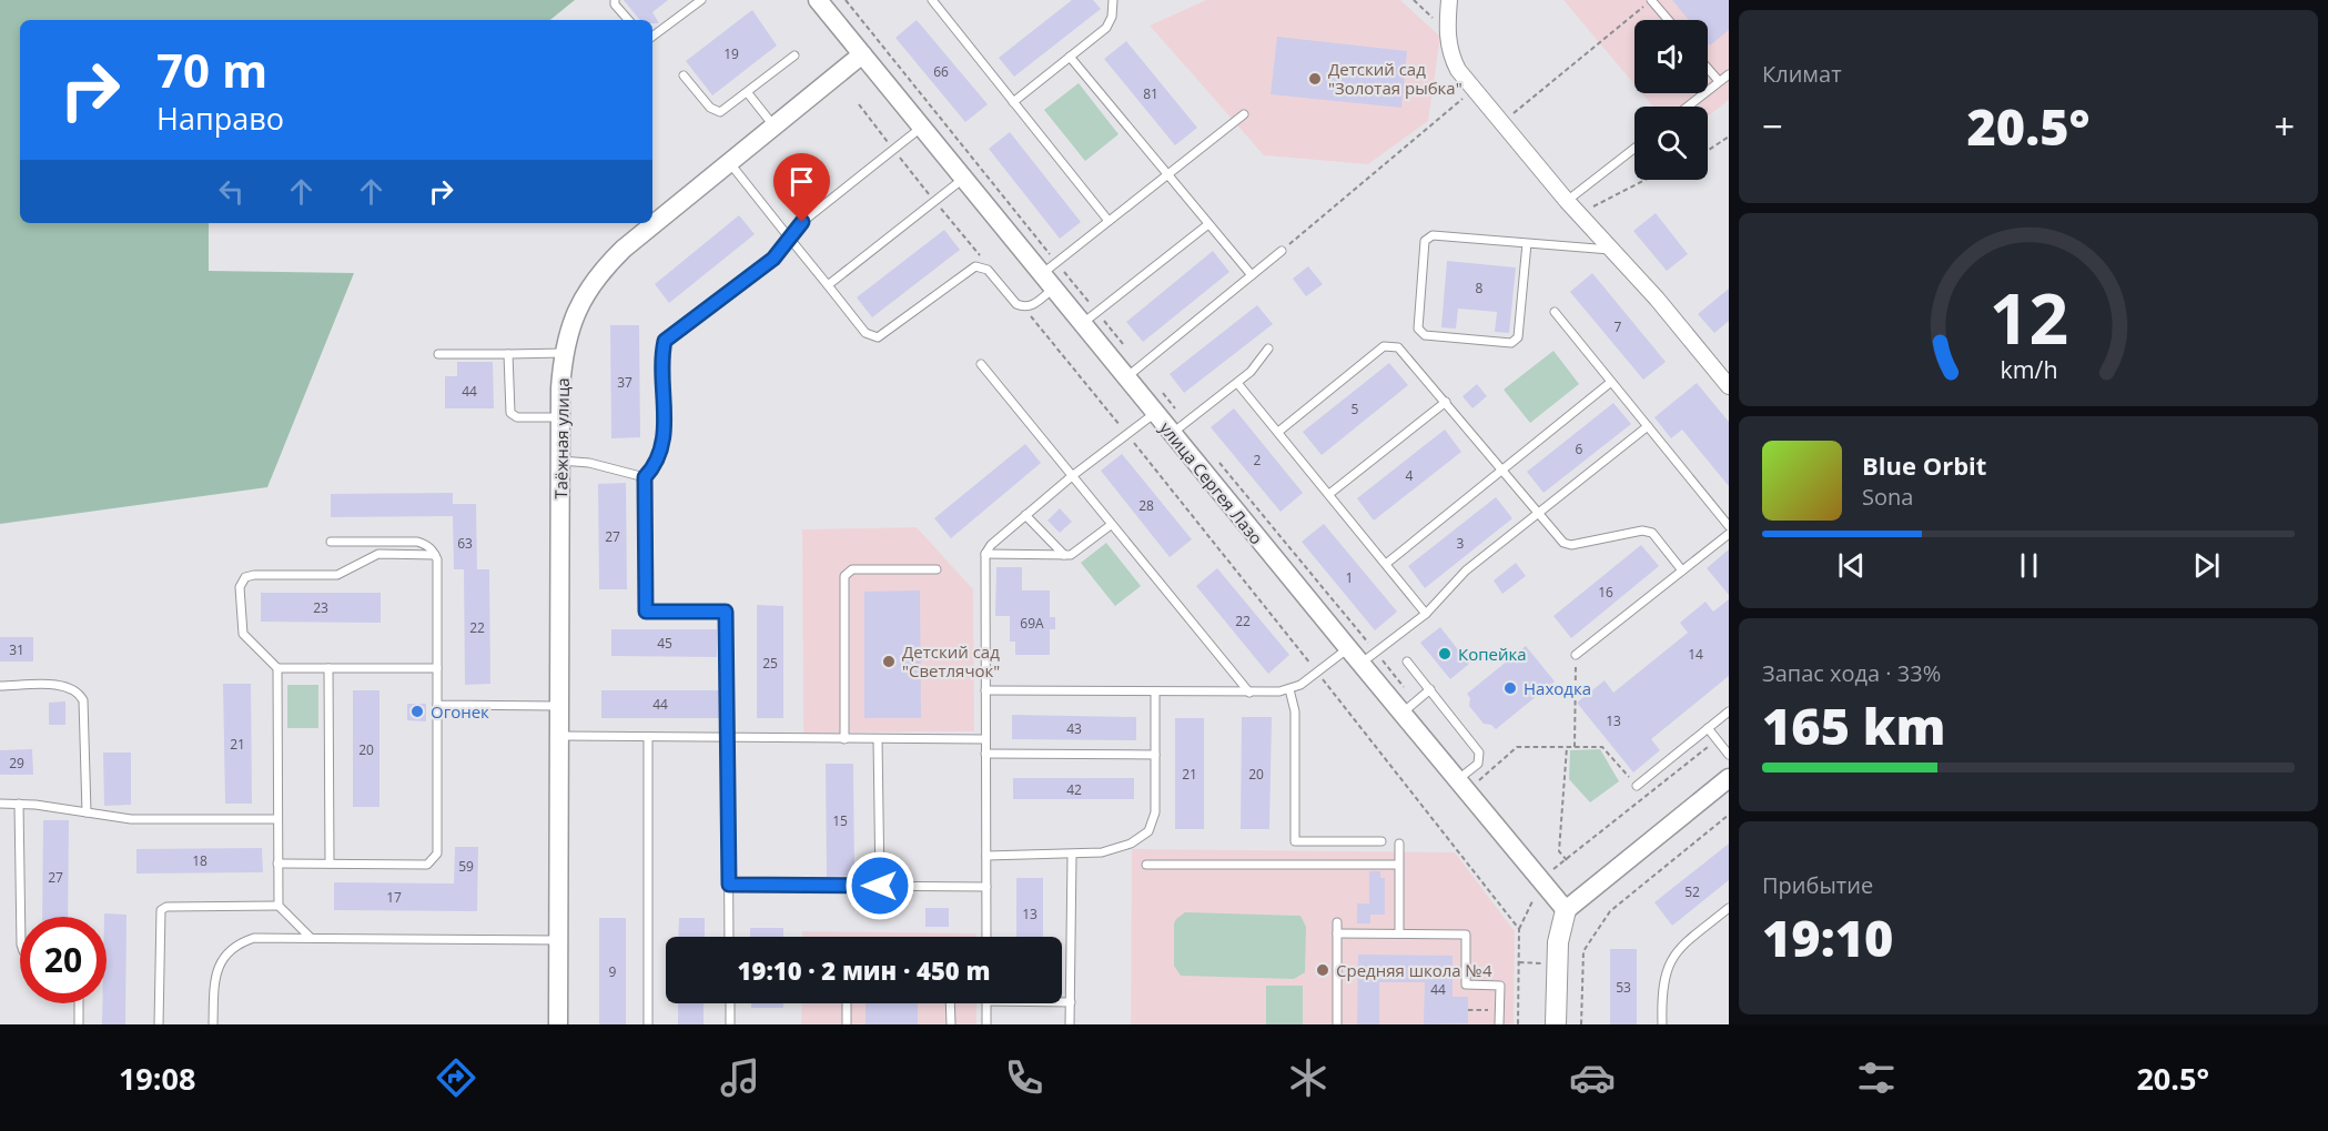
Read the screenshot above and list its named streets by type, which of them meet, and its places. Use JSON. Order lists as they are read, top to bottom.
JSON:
{
  "streets": {
    "street": ["Таёжная улица", "улица Сергея Лазо"]
  },
  "crossings": [
    ["Таёжная улица", "улица Сергея Лазо"]
  ],
  "places": [
    "Детский сад \"Золотая рыбка\"",
    "Копейка",
    "Детский сад \"Светлячок\"",
    "Находка",
    "Огонек",
    "Средняя школа №4"
  ],
  "house_numbers": [
    "19",
    "66",
    "81",
    "8",
    "7",
    "37",
    "44",
    "5",
    "6",
    "2",
    "4",
    "28",
    "27",
    "63",
    "3",
    "1",
    "16",
    "23",
    "22",
    "69А",
    "22",
    "45",
    "31",
    "14",
    "25",
    "44",
    "13",
    "43",
    "21",
    "20",
    "29",
    "21",
    "20",
    "42",
    "15",
    "18",
    "59",
    "27",
    "52",
    "17",
    "13",
    "9",
    "53",
    "44"
  ],
  "page": {
    "tile": [
      "Климат",
      ["Запас хода · 33%", "165 km"],
      ["Прибытие", "19:10"]
    ],
    "turn": ["70 m", "Направо"],
    "heat": ["−", "20.5°", "+"],
    "song": ["Blue Orbit", "Sona"],
    "limit": "20",
    "trip": "19:10 · 2 мин · 450 m",
    "tabs": ["19:08", "20.5°"],
    "gauge": ["12", "km/h"]
  }
}
